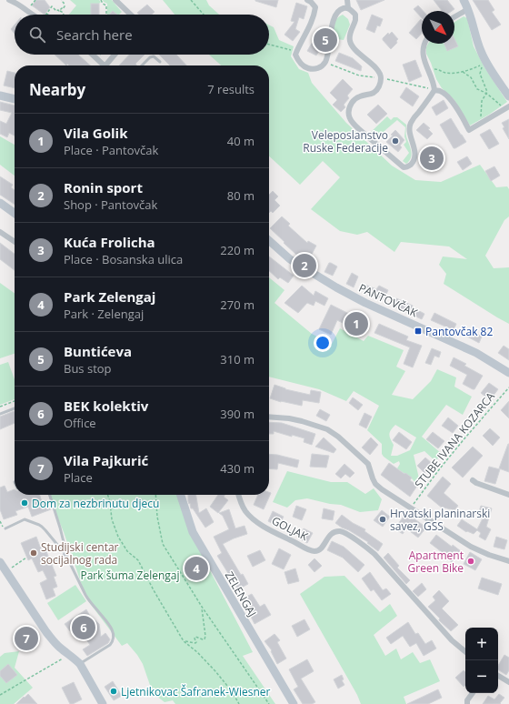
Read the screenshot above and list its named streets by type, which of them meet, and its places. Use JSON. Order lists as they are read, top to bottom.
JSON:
{
  "streets": {
    "street": ["PANTOVČAK", "GOLJAK", "ZELENGAJ"],
    "path": ["STUBE IVANA KOZARCA"]
  },
  "parks": ["Park šuma Zelengaj"],
  "places": {
    "other": [
      "Veleposlanstvo Ruske Federacije",
      "Dom za nezbrinutu djecu",
      "Hrvatski planinarski savez, GSS",
      "Studijski centar socijalnog rada",
      "Apartment Green Bike",
      "Ljetnikovac Šafranek-Wiesner"
    ],
    "transit": ["Pantovčak 82"]
  },
  "north": "bottom right",
  "page": {
    "search": "Search here",
    "pins": [
      "5",
      "3",
      "2",
      "1",
      "4",
      "6",
      "7"
    ],
    "heading": ["Nearby", "7 results"],
    "list": [
      {
        "mark": "1",
        "name": "Vila Golik",
        "note": "Place · Pantovčak",
        "value": "40 m"
      },
      {
        "mark": "2",
        "name": "Ronin sport",
        "note": "Shop · Pantovčak",
        "value": "80 m"
      },
      {
        "mark": "3",
        "name": "Kuća Frolicha",
        "note": "Place · Bosanska ulica",
        "value": "220 m"
      },
      {
        "mark": "4",
        "name": "Park Zelengaj",
        "note": "Park · Zelengaj",
        "value": "270 m"
      },
      {
        "mark": "5",
        "name": "Buntićeva",
        "note": "Bus stop",
        "value": "310 m"
      },
      {
        "mark": "6",
        "name": "BEK kolektiv",
        "note": "Office",
        "value": "390 m"
      },
      {
        "mark": "7",
        "name": "Vila Pajkurić",
        "note": "Place",
        "value": "430 m"
      }
    ],
    "map_buttons": ["+", "−"]
  }
}
